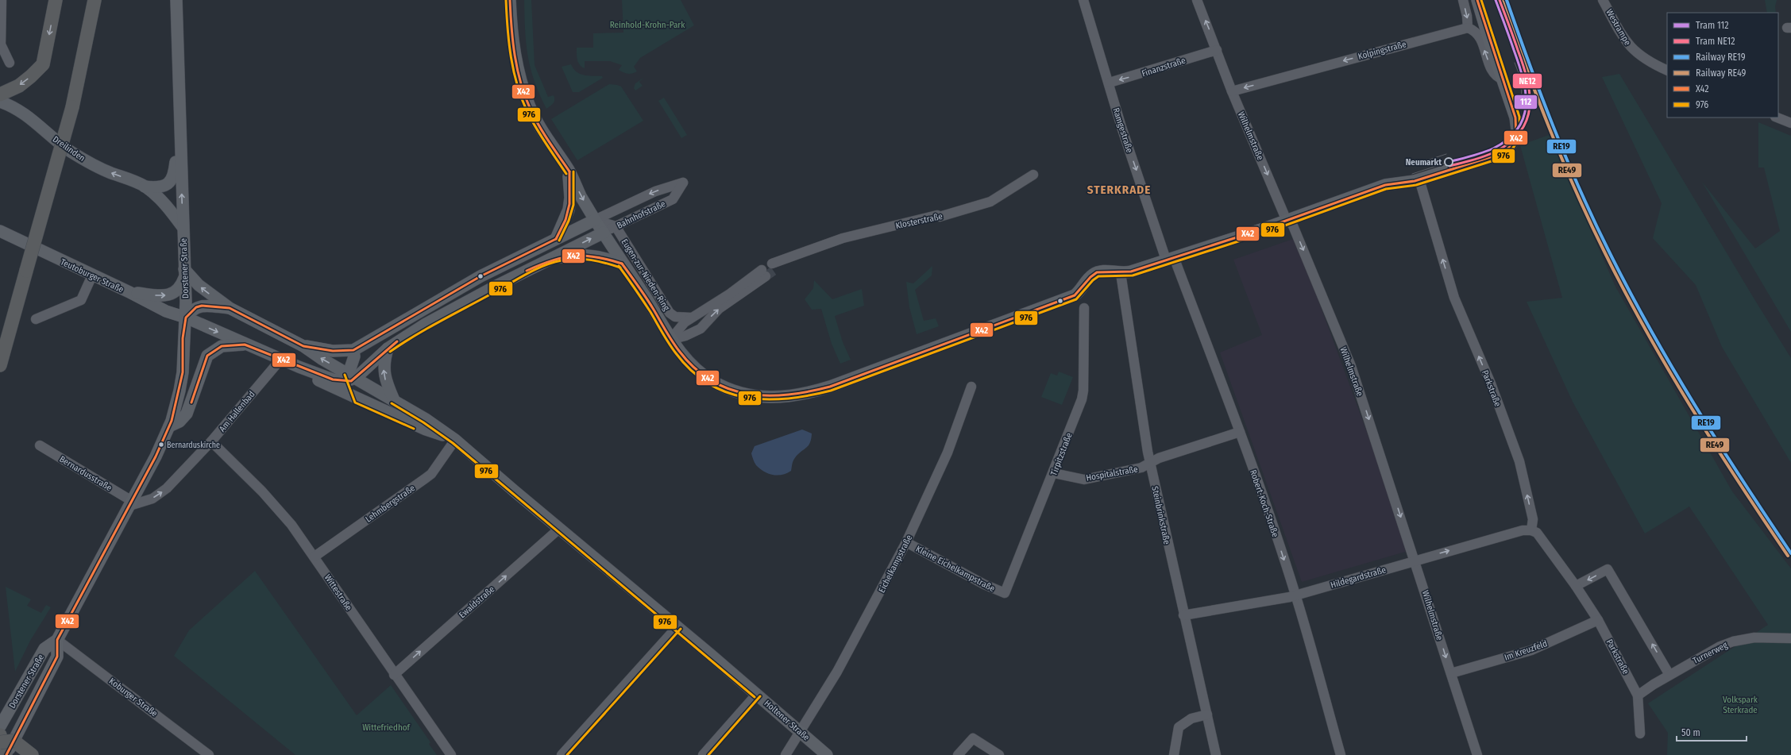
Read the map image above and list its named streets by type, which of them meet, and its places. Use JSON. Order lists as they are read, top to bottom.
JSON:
{
  "streets": {
    "main road": [
      "Dreilinden",
      "Bahnhofstraße",
      "Dorstener Straße",
      "Eugen-zur-Nieden-Ring",
      "Teutoburger Straße",
      "Holtener Straße"
    ],
    "street": [
      "Westrampe",
      "Kolpingstraße",
      "Finanzstraße",
      "Ramgestraße",
      "Wilhelmstraße",
      "Klosterstraße",
      "Parkstraße",
      "Am Hallenbad",
      "Tirpitzstraße",
      "Bernardusstraße",
      "Hospitalstraße",
      "Lehmbergstraße",
      "Robert-Koch-Straße",
      "Steinbrinkstraße",
      "Eichelkampstraße",
      "Kleine Eichelkampstraße",
      "Hildegardstraße",
      "Wittestraße",
      "Ewaldstraße",
      "Im Kreuzfeld",
      "Turnerweg",
      "Koburger Straße"
    ]
  },
  "crossings": [
    ["Kolpingstraße", "Wilhelmstraße"],
    ["Finanzstraße", "Ramgestraße"],
    ["Finanzstraße", "Wilhelmstraße"],
    ["Ramgestraße", "Eugen-zur-Nieden-Ring"],
    ["Ramgestraße", "Robert-Koch-Straße"],
    ["Wilhelmstraße", "Eugen-zur-Nieden-Ring"],
    ["Wilhelmstraße", "Hildegardstraße"],
    ["Wilhelmstraße", "Im Kreuzfeld"],
    ["Dreilinden", "Dorstener Straße"],
    ["Bahnhofstraße", "Eugen-zur-Nieden-Ring"],
    ["Bahnhofstraße", "Holtener Straße"],
    ["Dorstener Straße", "Teutoburger Straße"],
    ["Dorstener Straße", "Am Hallenbad"],
    ["Dorstener Straße", "Bernardusstraße"],
    ["Dorstener Straße", "Koburger Straße"],
    ["Dorstener Straße", "Holtener Straße"],
    ["Eugen-zur-Nieden-Ring", "Parkstraße"],
    ["Eugen-zur-Nieden-Ring", "Robert-Koch-Straße"],
    ["Eugen-zur-Nieden-Ring", "Steinbrinkstraße"],
    ["Teutoburger Straße", "Holtener Straße"],
    ["Parkstraße", "Hildegardstraße"],
    ["Parkstraße", "Im Kreuzfeld"],
    ["Parkstraße", "Turnerweg"],
    ["Am Hallenbad", "Bernardusstraße"],
    ["Am Hallenbad", "Wittestraße"],
    ["Am Hallenbad", "Holtener Straße"],
    ["Tirpitzstraße", "Hospitalstraße"],
    ["Tirpitzstraße", "Kleine Eichelkampstraße"],
    ["Hospitalstraße", "Robert-Koch-Straße"],
    ["Hospitalstraße", "Steinbrinkstraße"],
    ["Lehmbergstraße", "Wittestraße"],
    ["Lehmbergstraße", "Holtener Straße"],
    ["Robert-Koch-Straße", "Hildegardstraße"],
    ["Steinbrinkstraße", "Hildegardstraße"],
    ["Eichelkampstraße", "Kleine Eichelkampstraße"],
    ["Eichelkampstraße", "Holtener Straße"],
    ["Wittestraße", "Ewaldstraße"],
    ["Ewaldstraße", "Holtener Straße"]
  ],
  "one_way": [
    "Kolpingstraße",
    "Finanzstraße",
    "Ramgestraße",
    "Wilhelmstraße",
    "Dreilinden",
    "Parkstraße",
    "Am Hallenbad",
    "Ewaldstraße"
  ],
  "districts": ["STERKRADE"],
  "parks": ["Reinhold-Krohn-Park", "Volkspark Sterkrade", "Wittefriedhof"],
  "places": ["Neumarkt", "Bernarduskirche"],
  "lines": [
    "tram line 112",
    "tram line NE12",
    "rail line RE19",
    "transit line X42",
    "transit line 976",
    "rail line RE49"
  ],
  "legend": [
    "Tram 112",
    "Tram NE12",
    "Railway RE19",
    "Railway RE49",
    "X42",
    "976"
  ],
  "scale_bar": "50 m"
}
